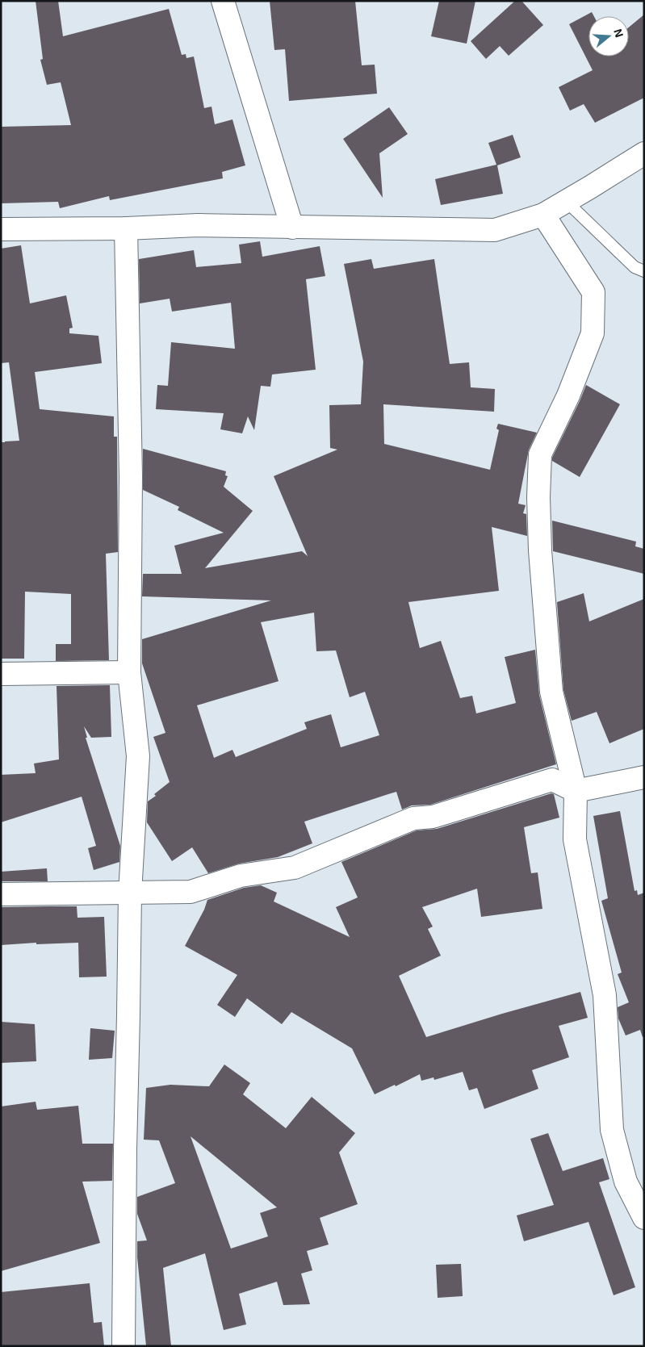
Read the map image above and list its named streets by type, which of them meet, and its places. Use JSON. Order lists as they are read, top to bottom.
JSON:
{
  "north": "right"
}
